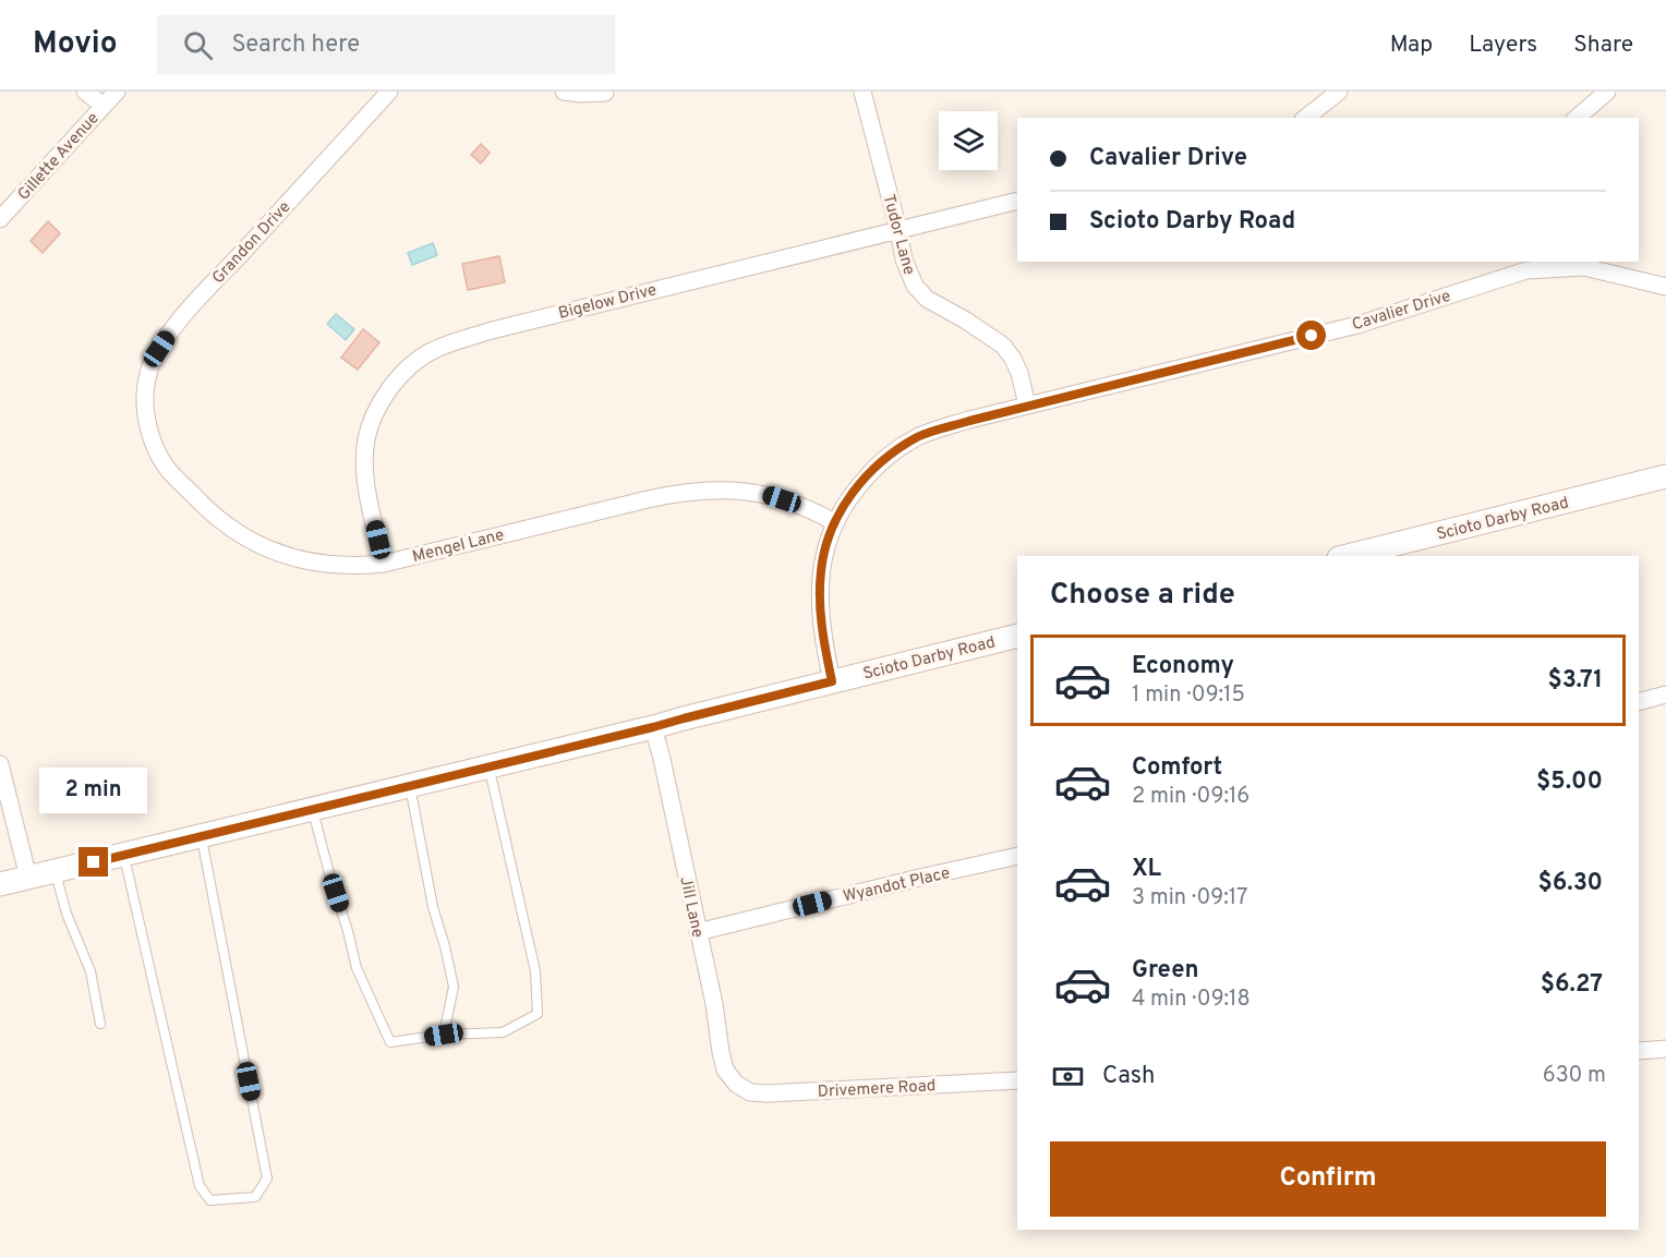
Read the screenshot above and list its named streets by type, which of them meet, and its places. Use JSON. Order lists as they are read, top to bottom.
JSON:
{
  "streets": {
    "main road": ["Scioto Darby Road"],
    "street": [
      "Gillette Avenue",
      "Tudor Lane",
      "Grandon Drive",
      "Bigelow Drive",
      "Cavalier Drive",
      "Mengel Lane",
      "Wyandot Place",
      "Jill Lane",
      "Drivemere Road"
    ]
  },
  "crossings": [
    ["Tudor Lane", "Bigelow Drive"],
    ["Tudor Lane", "Cavalier Drive"],
    ["Grandon Drive", "Mengel Lane"],
    ["Bigelow Drive", "Mengel Lane"],
    ["Cavalier Drive", "Scioto Darby Road"],
    ["Cavalier Drive", "Mengel Lane"],
    ["Scioto Darby Road", "Jill Lane"],
    ["Wyandot Place", "Jill Lane"],
    ["Jill Lane", "Drivemere Road"]
  ],
  "page": {
    "header": "Movio",
    "search": "Search here",
    "nav": ["Map", "Layers", "Share"],
    "banner": ["Cavalier Drive", "Scioto Darby Road"],
    "heading": "Choose a ride",
    "list": [
      {
        "name": "Economy",
        "note": "1 min · 09:15",
        "value": "$3.71"
      },
      {
        "name": "Comfort",
        "note": "2 min · 09:16",
        "value": "$5.00"
      },
      {
        "name": "XL",
        "note": "3 min · 09:17",
        "value": "$6.30"
      },
      {
        "name": "Green",
        "note": "4 min · 09:18",
        "value": "$6.27"
      }
    ],
    "bubble": "2 min",
    "pay": ["Cash", "630 m"],
    "buttons": "Confirm"
  }
}
